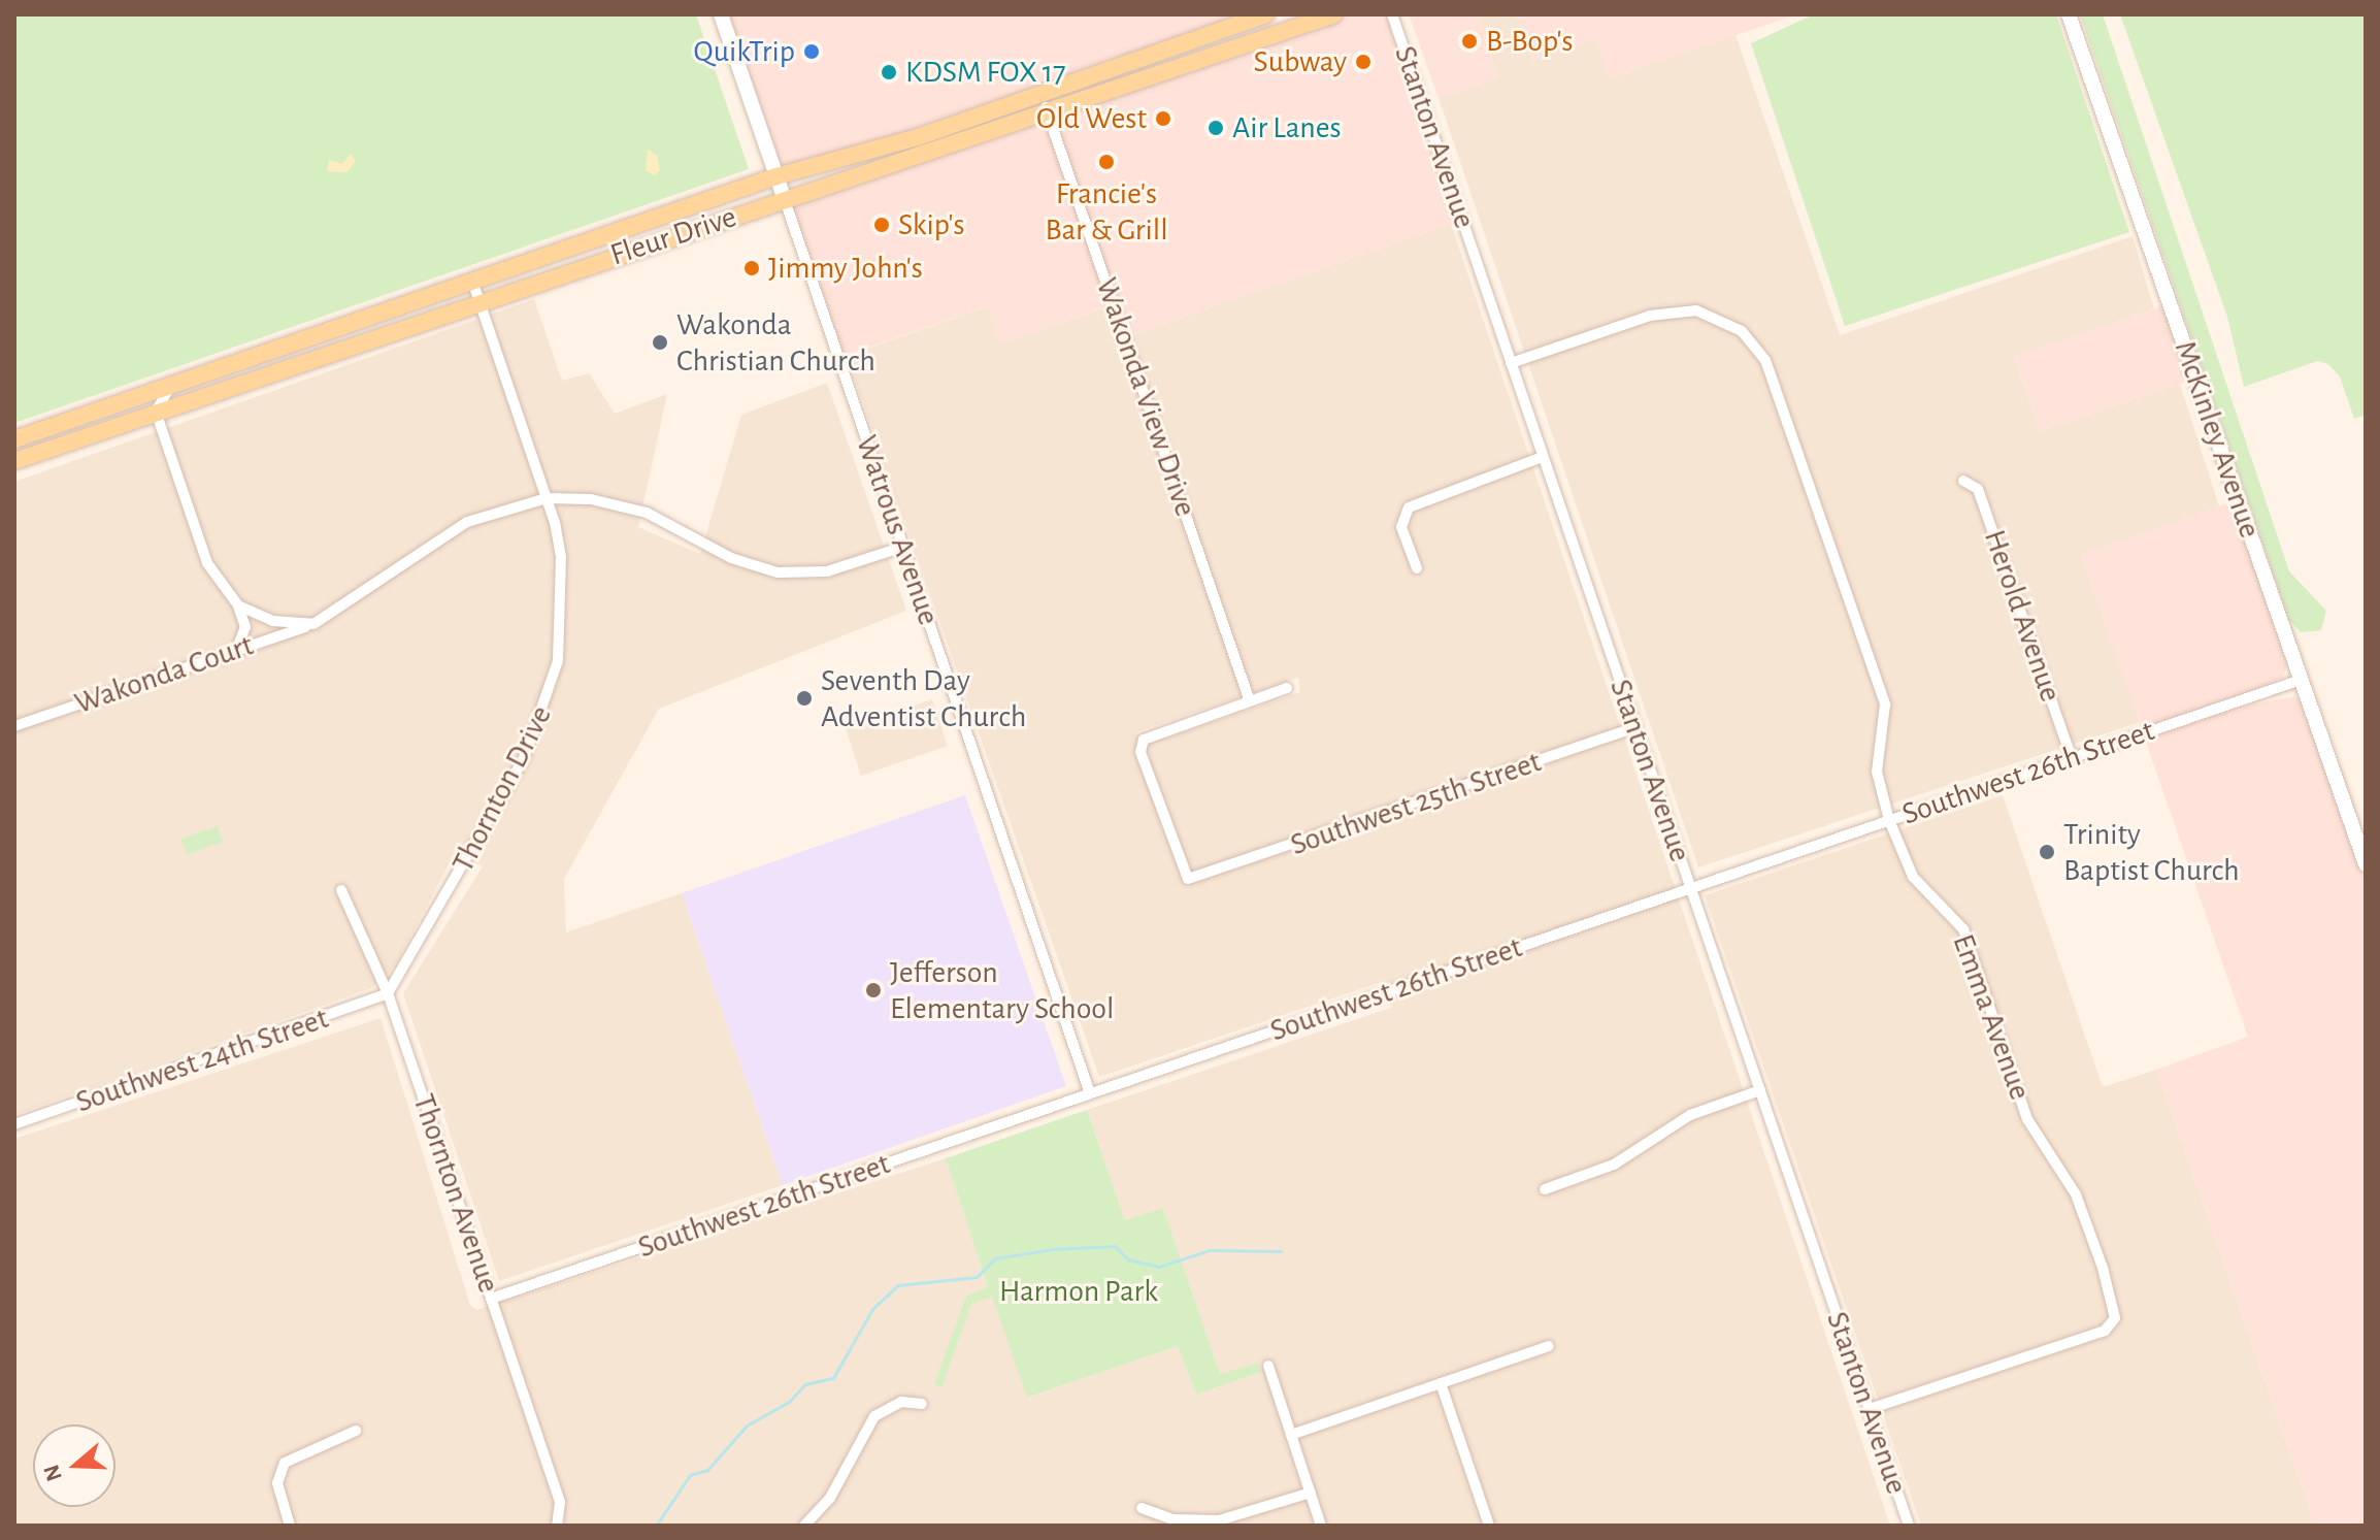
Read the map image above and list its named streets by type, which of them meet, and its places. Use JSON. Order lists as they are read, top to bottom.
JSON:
{
  "streets": {
    "main road": ["Fleur Drive", "McKinley Avenue", "Watrous Avenue"],
    "street": [
      "Stanton Avenue",
      "Wakonda View Drive",
      "Herold Avenue",
      "Wakonda Court",
      "Southwest 26th Street",
      "Thornton Drive",
      "Southwest 25th Street",
      "Emma Avenue",
      "Southwest 24th Street",
      "Thornton Avenue"
    ]
  },
  "crossings": [
    ["Stanton Avenue", "Southwest 26th Street"],
    ["Stanton Avenue", "Southwest 25th Street"],
    ["Stanton Avenue", "Emma Avenue"],
    ["Fleur Drive", "Wakonda View Drive"],
    ["Fleur Drive", "Watrous Avenue"],
    ["Fleur Drive", "Thornton Drive"],
    ["Wakonda View Drive", "Southwest 25th Street"],
    ["McKinley Avenue", "Southwest 26th Street"],
    ["Watrous Avenue", "Wakonda Court"],
    ["Watrous Avenue", "Southwest 26th Street"],
    ["Herold Avenue", "Southwest 26th Street"],
    ["Wakonda Court", "Thornton Drive"],
    ["Southwest 26th Street", "Emma Avenue"],
    ["Southwest 26th Street", "Thornton Avenue"],
    ["Thornton Drive", "Southwest 24th Street"],
    ["Thornton Drive", "Thornton Avenue"],
    ["Southwest 24th Street", "Thornton Avenue"]
  ],
  "parks": ["Harmon Park"],
  "places": [
    "B-Bop's",
    "QuikTrip",
    "Subway",
    "KDSM FOX 17",
    "Old West",
    "Air Lanes",
    "Francie's Bar & Grill",
    "Skip's",
    "Jimmy John's",
    "Wakonda Christian Church",
    "Seventh Day Adventist Church",
    "Trinity Baptist Church",
    "Jefferson Elementary School"
  ],
  "north": "left"
}
